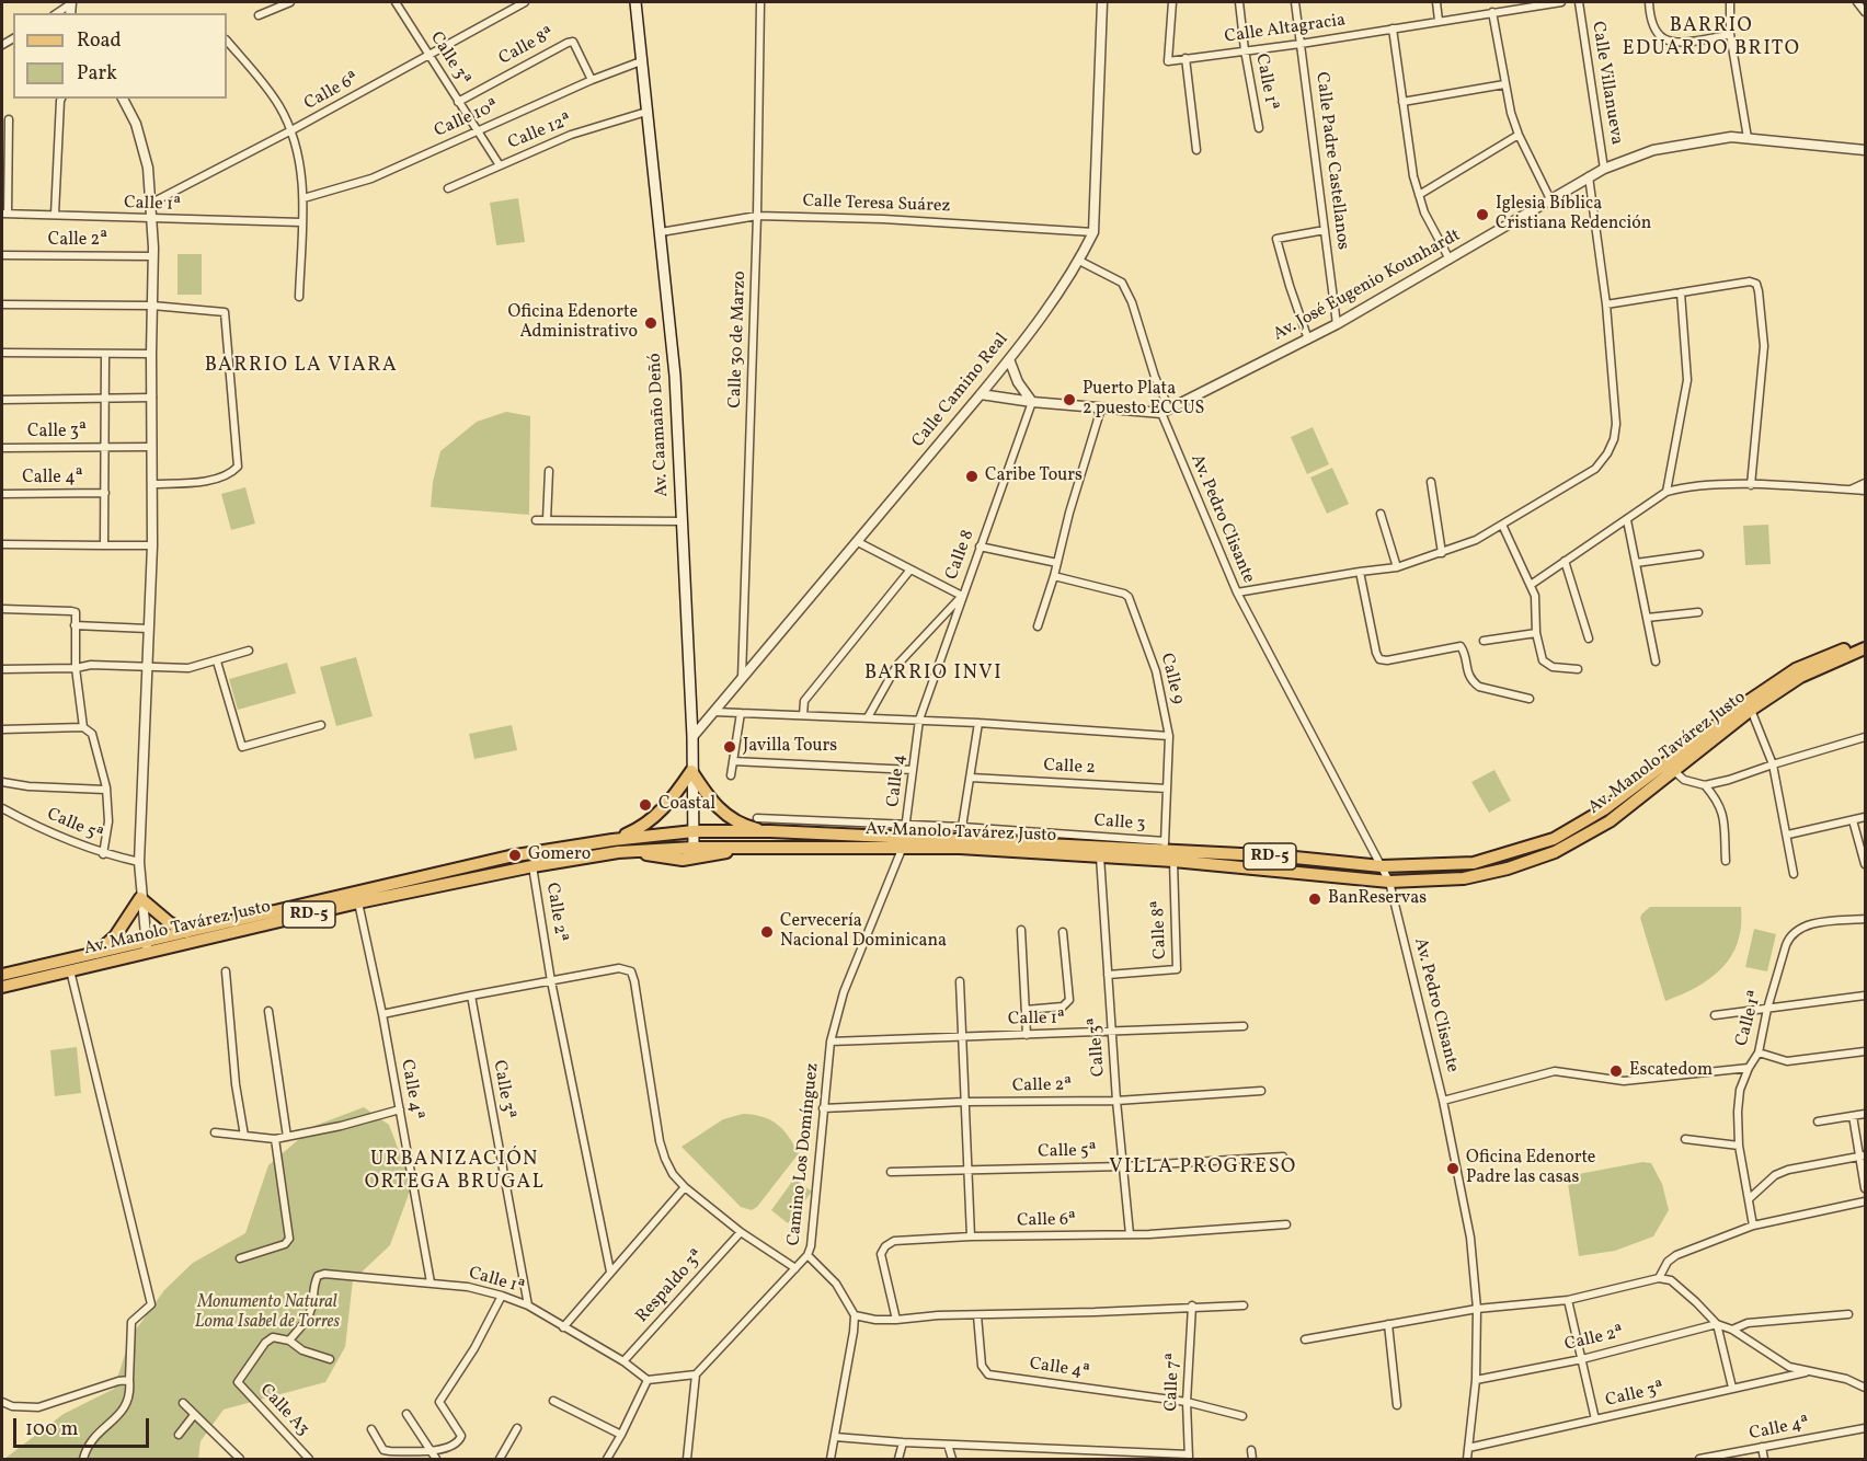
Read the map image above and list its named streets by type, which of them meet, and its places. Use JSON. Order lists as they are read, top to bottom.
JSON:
{
  "streets": {
    "main road": ["Av. Caamaño Deñó", "Av. Manolo Tavárez Justo", "RD-5"],
    "street": [
      "Calle Altagracia",
      "Calle 8ª",
      "Calle 3ª",
      "Calle 1ª",
      "Calle Villanueva",
      "Calle 6ª",
      "Calle 10ª",
      "Calle 12ª",
      "Calle Padre Castellanos",
      "Calle Teresa Suárez",
      "Calle 2ª",
      "Av. José Eugenio Kounhardt",
      "Calle 30 de Marzo",
      "Calle Camino Real",
      "Calle 4ª",
      "Av. Pedro Clisante",
      "Calle 8",
      "Calle 9",
      "Calle 2",
      "Calle 4",
      "Calle 3",
      "Calle 5ª",
      "Camino Los Domínguez",
      "Respaldo 3ª",
      "Calle 7ª",
      "Calle A3"
    ]
  },
  "crossings": [
    ["Calle Altagracia", "Calle 1ª"],
    ["Calle Altagracia", "Calle Padre Castellanos"],
    ["Calle 8ª", "Calle 3ª"],
    ["Calle 8ª", "Calle 10ª"],
    ["Calle 8ª", "Av. Manolo Tavárez Justo"],
    ["Calle 3ª", "Calle 1ª"],
    ["Calle 3ª", "Calle 6ª"],
    ["Calle 3ª", "Calle 10ª"],
    ["Calle 3ª", "Calle 12ª"],
    ["Calle 3ª", "Calle 2ª"],
    ["Calle 3ª", "Av. Pedro Clisante"],
    ["Calle 3ª", "Av. Manolo Tavárez Justo"],
    ["Calle 3ª", "Calle 5ª"],
    ["Calle 1ª", "Calle 4ª"],
    ["Calle 1ª", "Camino Los Domínguez"],
    ["Calle 1ª", "Respaldo 3ª"],
    ["Calle 1ª", "Calle A3"],
    ["Calle Villanueva", "Av. José Eugenio Kounhardt"],
    ["Calle 10ª", "Av. Caamaño Deñó"],
    ["Calle 12ª", "Av. Caamaño Deñó"],
    ["Calle Padre Castellanos", "Av. José Eugenio Kounhardt"],
    ["Calle Teresa Suárez", "Calle 30 de Marzo"],
    ["Calle Teresa Suárez", "Calle Camino Real"],
    ["Calle Teresa Suárez", "Av. Caamaño Deñó"],
    ["Calle 2ª", "Av. Pedro Clisante"],
    ["Calle 2ª", "Av. Manolo Tavárez Justo"],
    ["Calle 2ª", "Camino Los Domínguez"],
    ["Av. José Eugenio Kounhardt", "Av. Pedro Clisante"],
    ["Calle 30 de Marzo", "Calle Camino Real"],
    ["Calle Camino Real", "Av. Caamaño Deñó"],
    ["Calle Camino Real", "Av. Pedro Clisante"],
    ["Av. Caamaño Deñó", "Av. Manolo Tavárez Justo"],
    ["Calle 4ª", "Av. Manolo Tavárez Justo"],
    ["Calle 4ª", "Calle 7ª"],
    ["Av. Pedro Clisante", "Av. Manolo Tavárez Justo"],
    ["Calle 8", "Calle 4"],
    ["Calle 9", "Av. Manolo Tavárez Justo"],
    ["Calle 9", "Calle 2"],
    ["Calle 9", "Calle 3"],
    ["Av. Manolo Tavárez Justo", "Calle 4"],
    ["Av. Manolo Tavárez Justo", "Calle 3"],
    ["Av. Manolo Tavárez Justo", "Camino Los Domínguez"],
    ["Calle 4", "Calle 3"],
    ["Calle 4", "Camino Los Domínguez"],
    ["Calle 3", "Camino Los Domínguez"]
  ],
  "districts": [
    "BARRIO EDUARDO BRITO",
    "BARRIO LA VIARA",
    "BARRIO INVI",
    "URBANIZACIÓN ORTEGA BRUGAL",
    "VILLA PROGRESO"
  ],
  "parks": ["Monumento Natural Loma Isabel de Torres"],
  "places": [
    "Iglesia Bíblica Cristiana Redención",
    "Oficina Edenorte Administrativo",
    "Puerto Plata 2 puesto ECCUS",
    "Caribe Tours",
    "Javilla Tours",
    "Coastal",
    "Gomero",
    "BanReservas",
    "Cervecería Nacional Dominicana",
    "Escatedom",
    "Oficina Edenorte Padre las casas"
  ],
  "legend": ["Road", "Park"],
  "scale_bar": "100 m"
}
